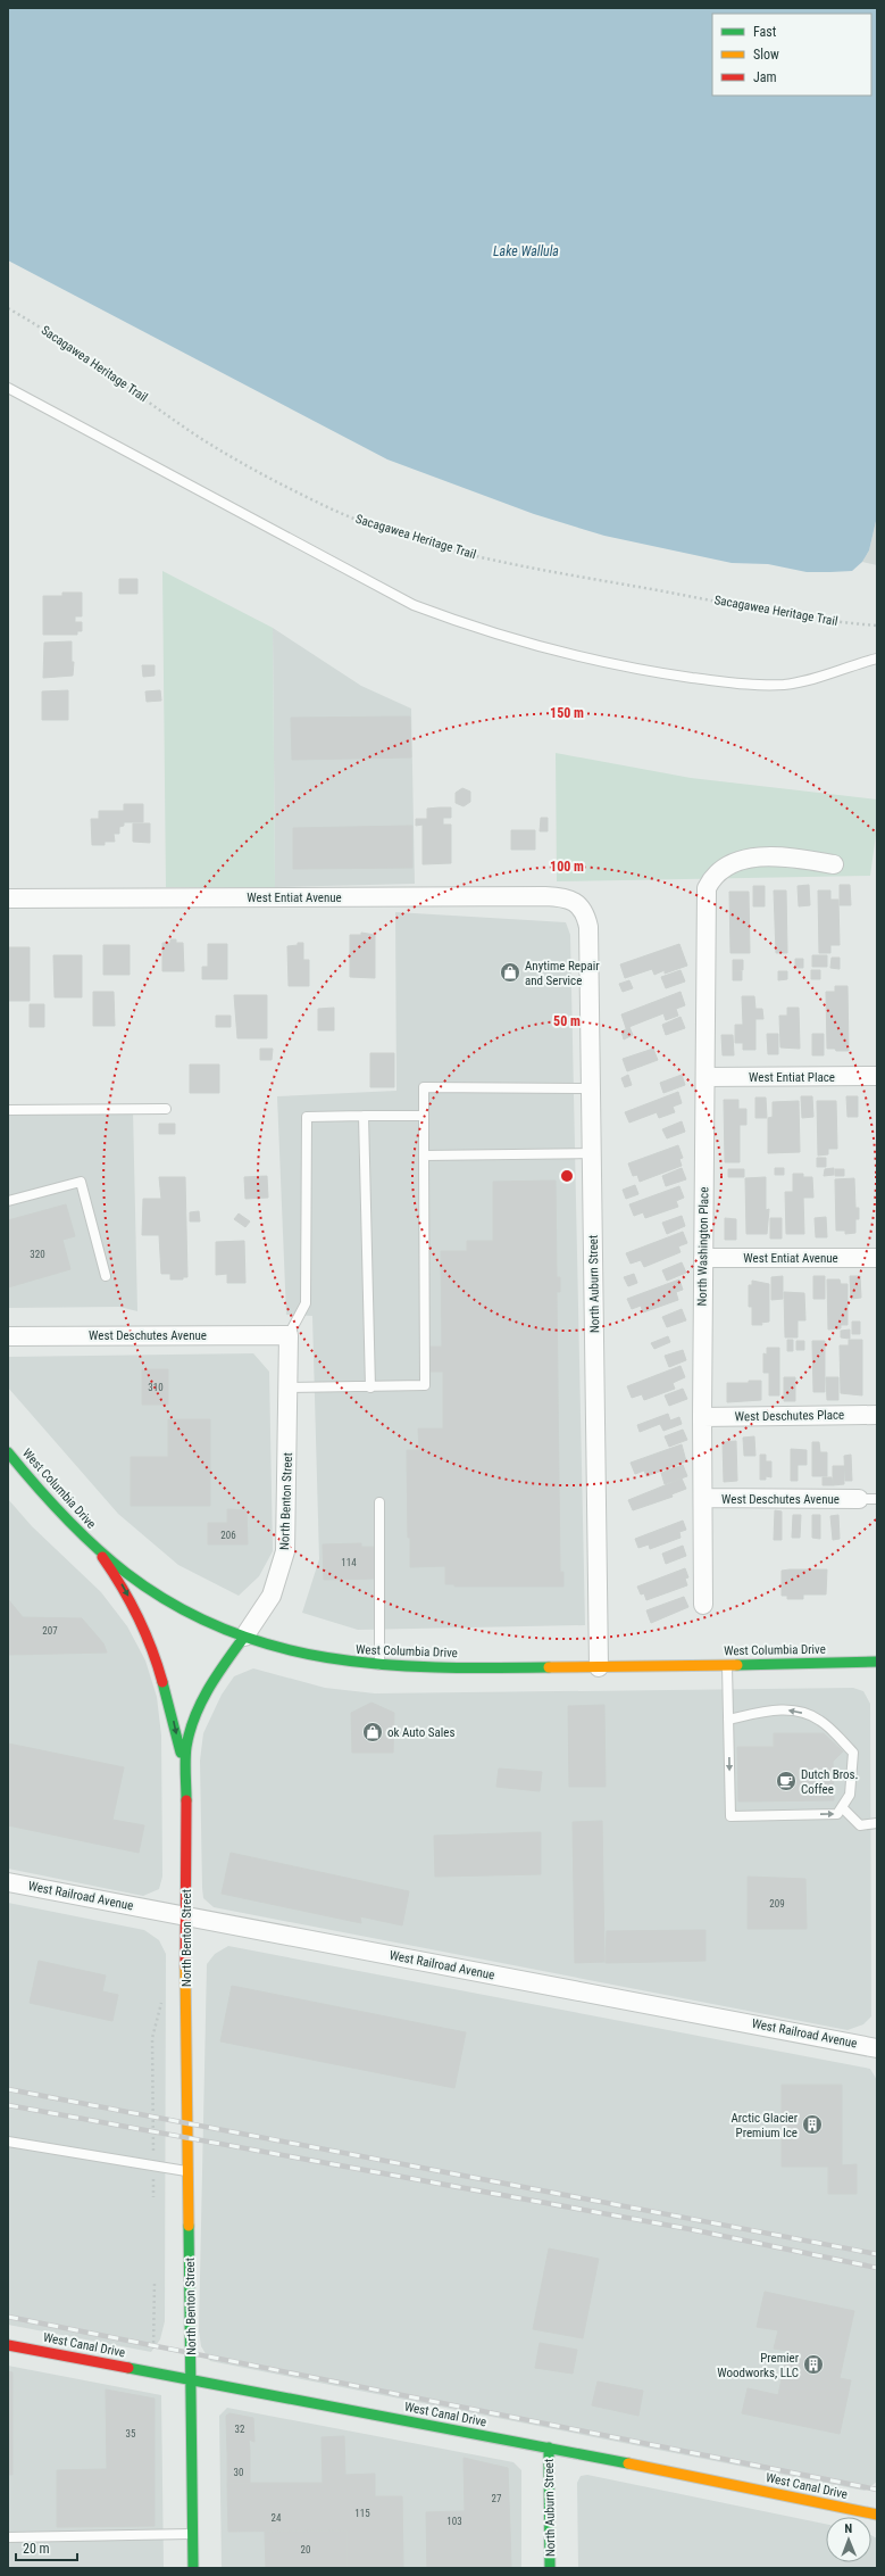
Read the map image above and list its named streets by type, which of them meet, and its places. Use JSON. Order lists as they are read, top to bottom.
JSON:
{
  "streets": {
    "street": [
      "West Entiat Avenue",
      "West Entiat Place",
      "North Washington Place",
      "North Auburn Street",
      "West Deschutes Avenue",
      "West Deschutes Place",
      "West Columbia Drive",
      "North Benton Street",
      "West Railroad Avenue",
      "West Canal Drive"
    ],
    "path": ["Sacagawea Heritage Trail"]
  },
  "crossings": [
    ["West Entiat Avenue", "North Washington Place"],
    ["West Entiat Avenue", "North Auburn Street"],
    ["West Entiat Place", "North Washington Place"],
    ["North Washington Place", "West Deschutes Avenue"],
    ["North Washington Place", "West Deschutes Place"],
    ["North Auburn Street", "West Columbia Drive"],
    ["North Auburn Street", "West Canal Drive"],
    ["West Deschutes Avenue", "North Benton Street"],
    ["West Columbia Drive", "North Benton Street"],
    ["North Benton Street", "West Railroad Avenue"],
    ["North Benton Street", "West Canal Drive"]
  ],
  "water": ["Lake Wallula"],
  "places": {
    "shop": ["Anytime Repair and Service", "ok Auto Sales"],
    "cafe": ["Dutch Bros. Coffee"],
    "building": ["Arctic Glacier Premium Ice", "Premier Woodworks, LLC"]
  },
  "house_numbers": [
    "320",
    "310",
    "206",
    "114",
    "207",
    "209",
    "32",
    "35",
    "30",
    "27",
    "115",
    "24",
    "103",
    "20"
  ],
  "legend": ["Fast", "Slow", "Jam"],
  "scale_bar": "20 m",
  "north": "top",
  "rings": ["150 m", "100 m", "50 m"]
}
